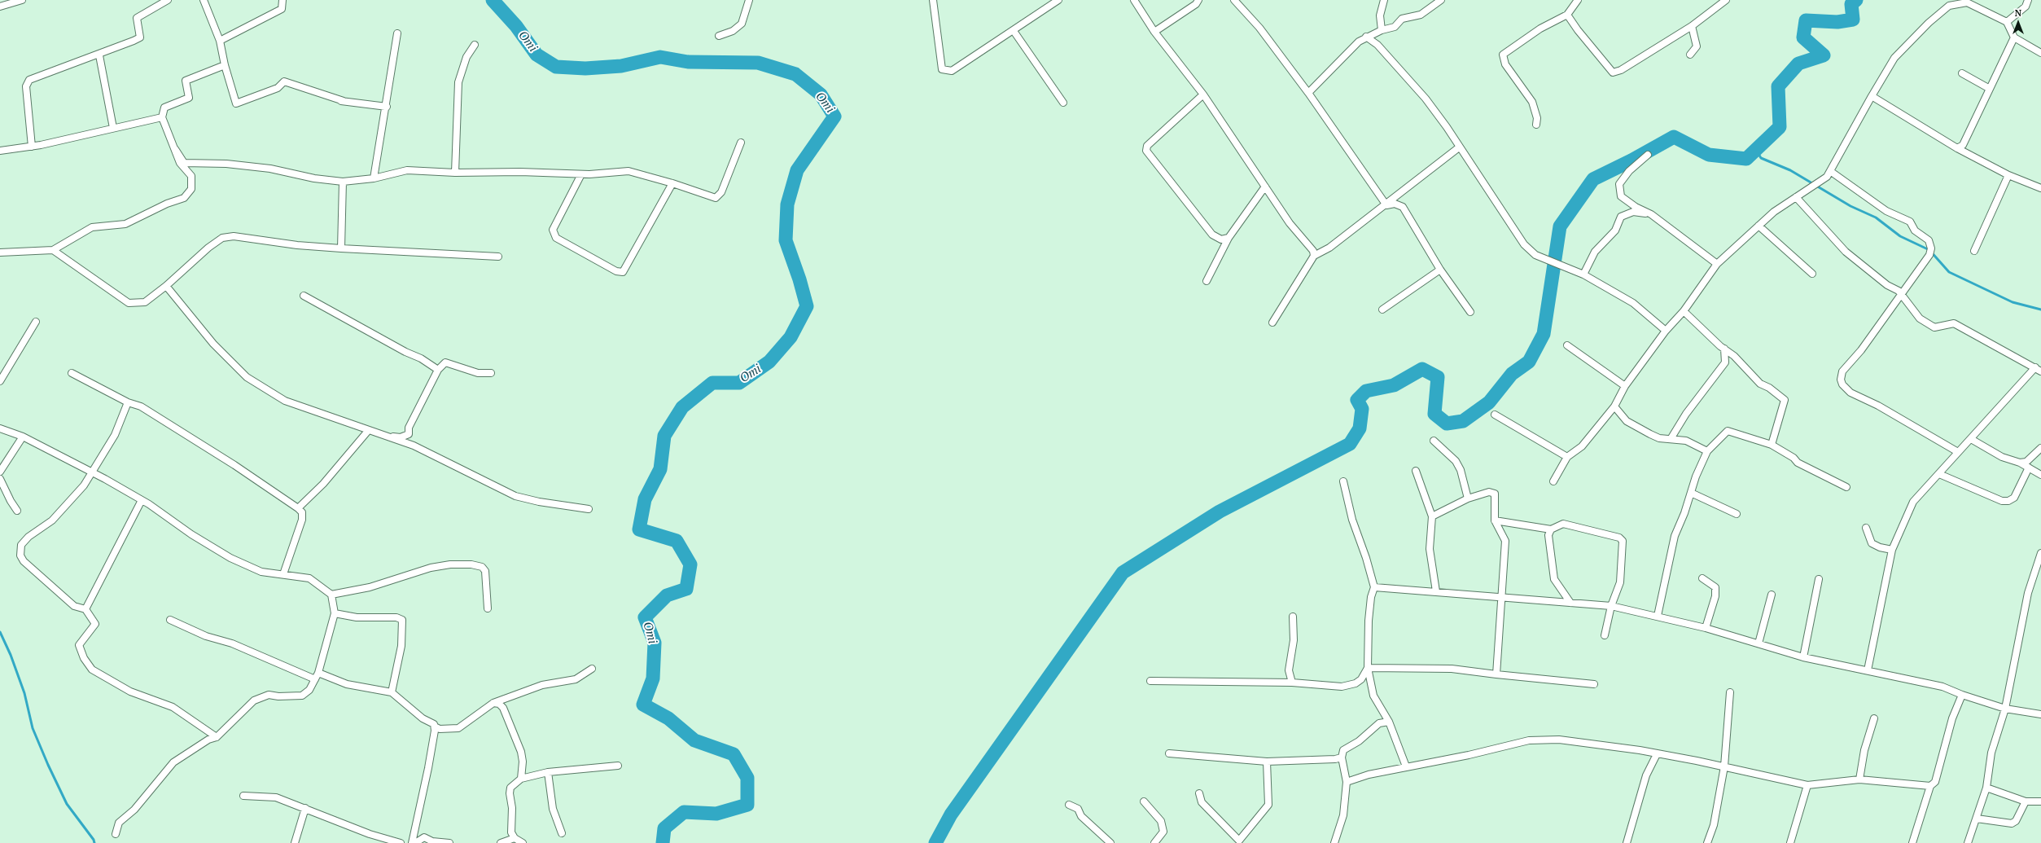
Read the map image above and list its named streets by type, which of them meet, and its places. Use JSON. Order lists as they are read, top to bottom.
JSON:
{
  "water": ["Omi"],
  "north": "top"
}
